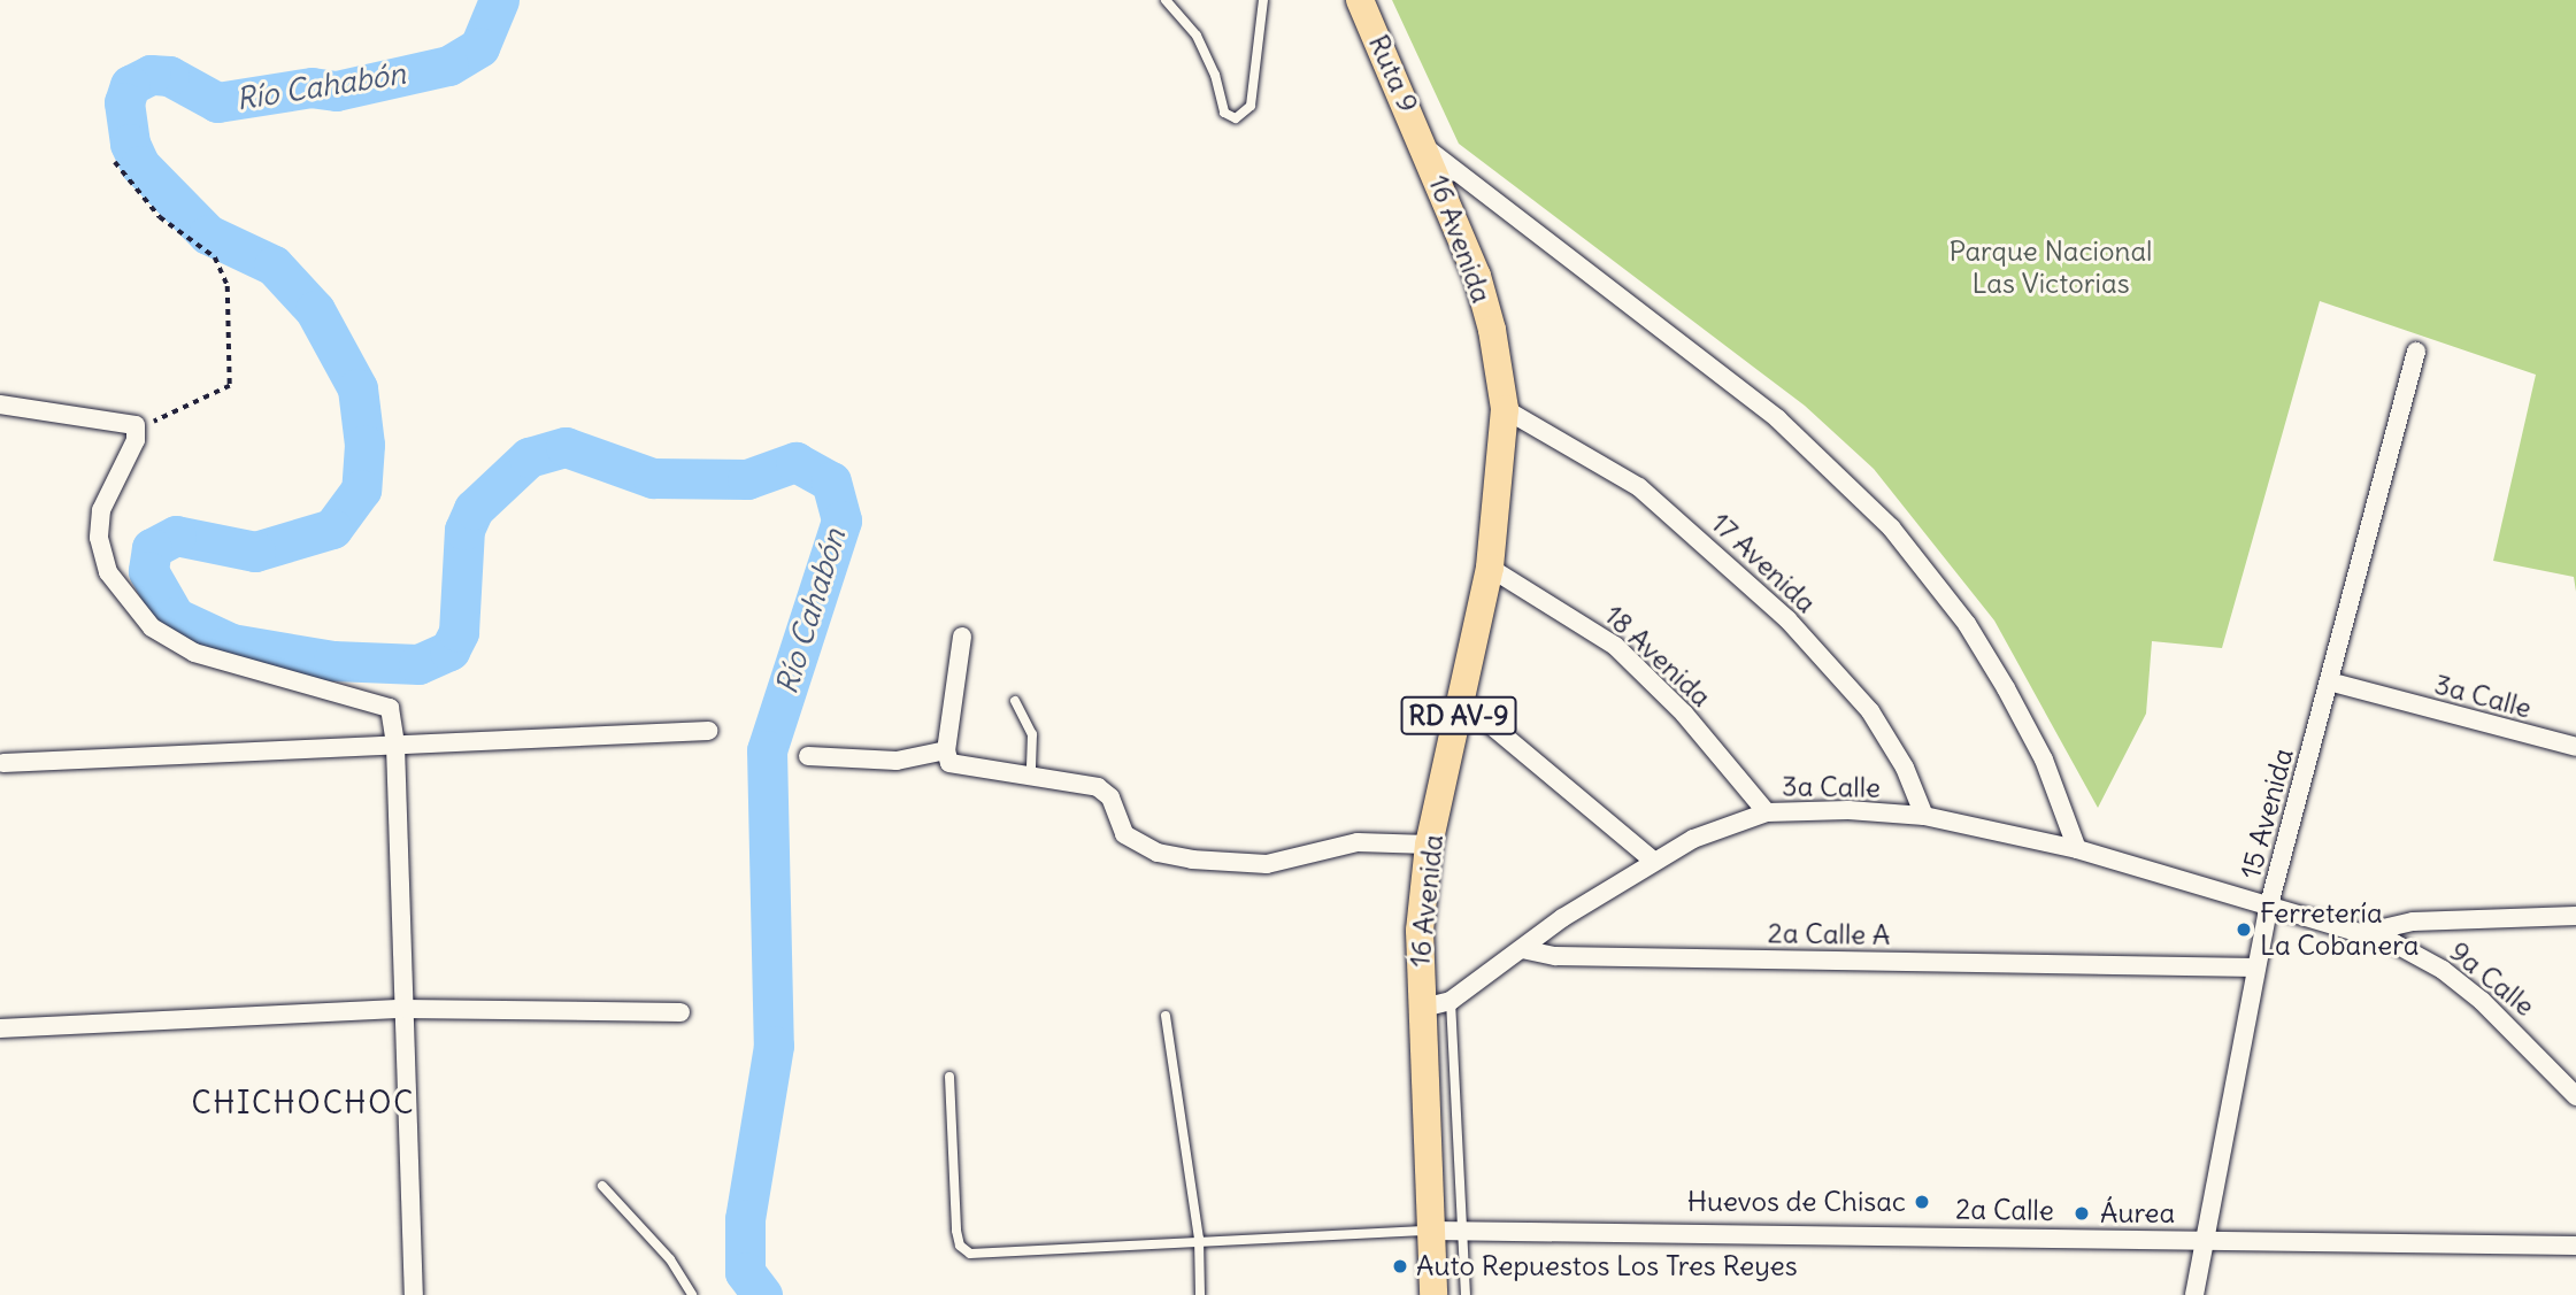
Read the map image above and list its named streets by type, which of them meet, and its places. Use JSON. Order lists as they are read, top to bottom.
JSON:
{
  "streets": {
    "main road": ["Ruta 9", "16 Avenida", "RD AV-9"],
    "street": [
      "17 Avenida",
      "18 Avenida",
      "3a Calle",
      "15 Avenida",
      "2a Calle A",
      "9a Calle",
      "2a Calle"
    ]
  },
  "crossings": [
    ["Ruta 9", "16 Avenida"],
    ["16 Avenida", "17 Avenida"],
    ["16 Avenida", "18 Avenida"],
    ["16 Avenida", "3a Calle"],
    ["16 Avenida", "9a Calle"],
    ["16 Avenida", "2a Calle"],
    ["17 Avenida", "3a Calle"],
    ["18 Avenida", "3a Calle"],
    ["3a Calle", "15 Avenida"],
    ["3a Calle", "2a Calle A"],
    ["3a Calle", "9a Calle"],
    ["15 Avenida", "2a Calle A"],
    ["15 Avenida", "9a Calle"],
    ["15 Avenida", "2a Calle"]
  ],
  "districts": ["CHICHOCHOC"],
  "water": ["Río Cahabón"],
  "parks": ["Parque Nacional Las Victorias"],
  "places": [
    "Ferretería La Cobanera",
    "Huevos de Chisac",
    "Áurea",
    "Auto Repuestos Los Tres Reyes"
  ]
}
